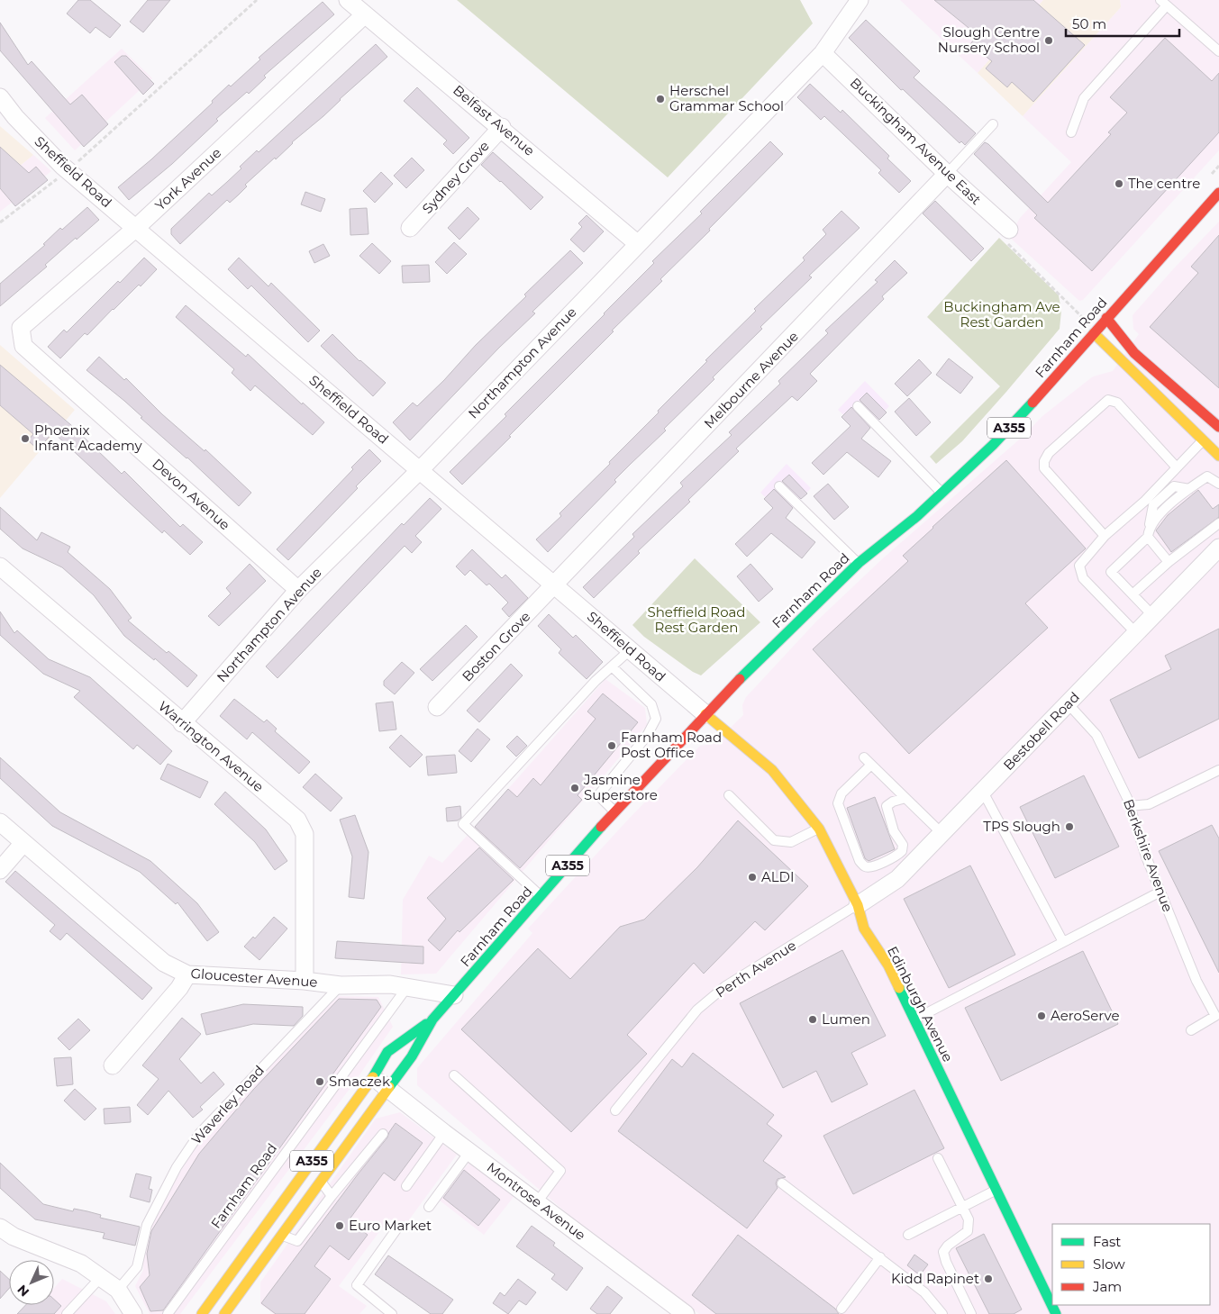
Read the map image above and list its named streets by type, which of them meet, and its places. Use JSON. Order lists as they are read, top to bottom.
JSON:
{
  "streets": {
    "main road": ["Farnham Road", "A355", "Edinburgh Avenue"],
    "street": [
      "Belfast Avenue",
      "Buckingham Avenue East",
      "Sheffield Road",
      "Sydney Grove",
      "York Avenue",
      "Northampton Avenue",
      "Melbourne Avenue",
      "Devon Avenue",
      "Boston Grove",
      "Bestobell Road",
      "Warrington Avenue",
      "Gloucester Avenue",
      "Montrose Avenue"
    ],
    "lane": ["Berkshire Avenue", "Perth Avenue", "Waverley Road"]
  },
  "crossings": [
    ["Belfast Avenue", "Sydney Grove"],
    ["Belfast Avenue", "York Avenue"],
    ["Belfast Avenue", "Northampton Avenue"],
    ["Buckingham Avenue East", "Northampton Avenue"],
    ["Buckingham Avenue East", "Melbourne Avenue"],
    ["Sheffield Road", "York Avenue"],
    ["Sheffield Road", "Farnham Road"],
    ["Sheffield Road", "Northampton Avenue"],
    ["Sheffield Road", "Melbourne Avenue"],
    ["Sheffield Road", "Boston Grove"],
    ["Sheffield Road", "Edinburgh Avenue"],
    ["York Avenue", "Devon Avenue"],
    ["Farnham Road", "Gloucester Avenue"],
    ["Farnham Road", "Edinburgh Avenue"],
    ["Farnham Road", "Montrose Avenue"],
    ["Northampton Avenue", "Devon Avenue"],
    ["Northampton Avenue", "Warrington Avenue"],
    ["Melbourne Avenue", "Boston Grove"],
    ["Bestobell Road", "Berkshire Avenue"],
    ["Bestobell Road", "Perth Avenue"],
    ["Bestobell Road", "Edinburgh Avenue"],
    ["Warrington Avenue", "Gloucester Avenue"],
    ["Perth Avenue", "Edinburgh Avenue"],
    ["Gloucester Avenue", "Waverley Road"]
  ],
  "parks": ["Buckingham Ave Rest Garden", "Sheffield Road Rest Garden"],
  "places": [
    "Slough Centre Nursery School",
    "Herschel Grammar School",
    "The centre",
    "Phoenix Infant Academy",
    "Farnham Road Post Office",
    "Jasmine Superstore",
    "TPS Slough",
    "ALDI",
    "AeroServe",
    "Lumen",
    "Smaczek",
    "Euro Market",
    "Kidd Rapinet"
  ],
  "legend": ["Fast", "Slow", "Jam"],
  "scale_bar": "50 m",
  "north": "bottom left"
}
